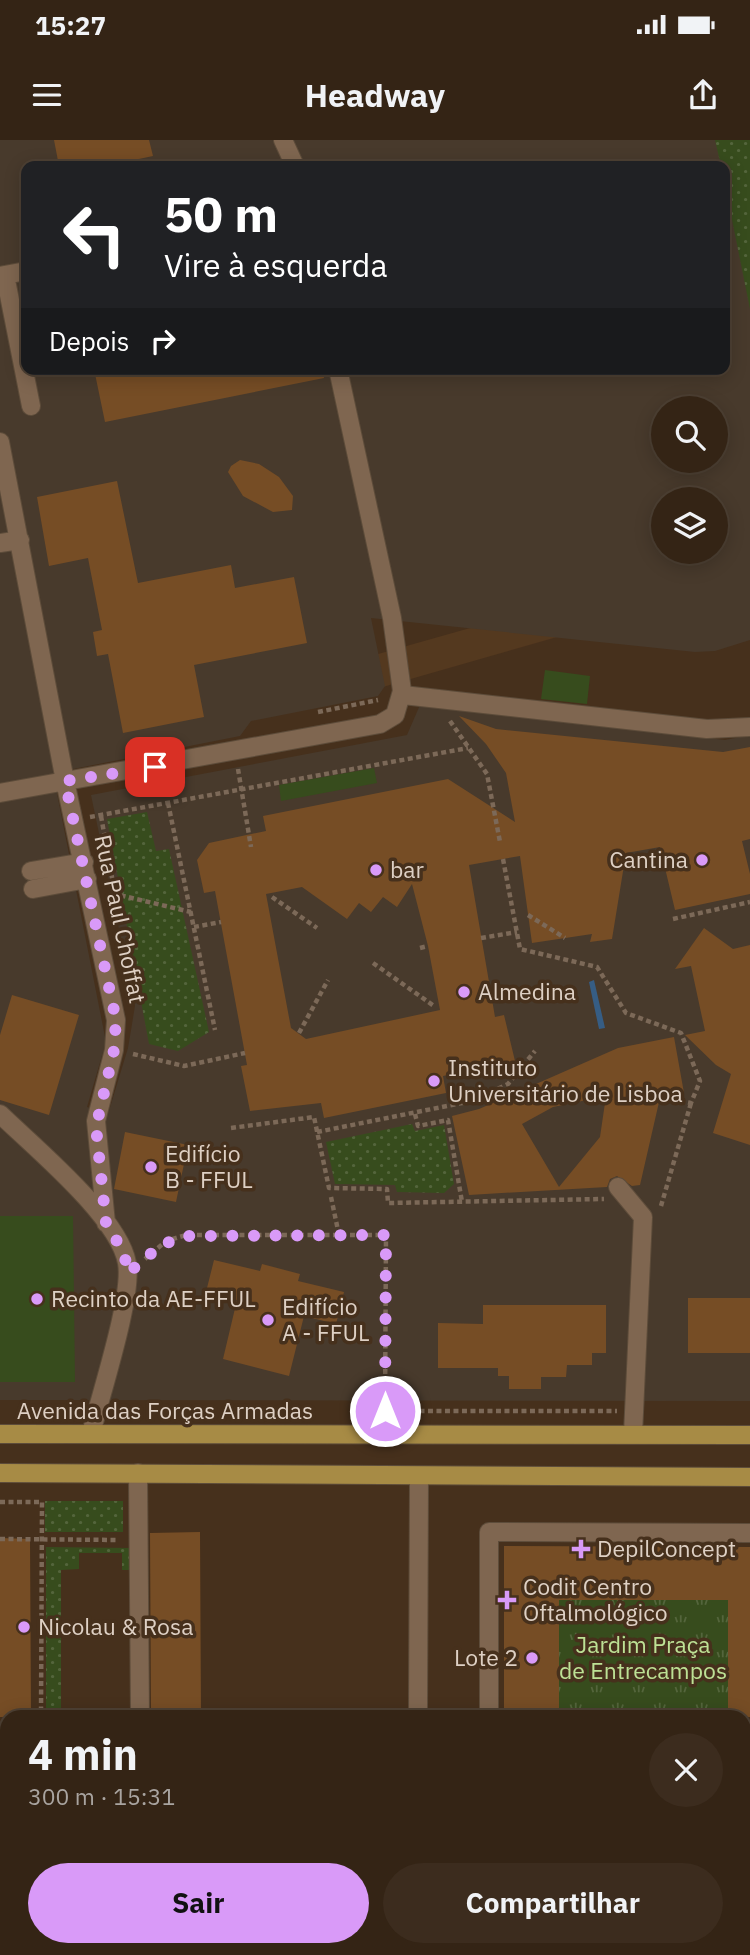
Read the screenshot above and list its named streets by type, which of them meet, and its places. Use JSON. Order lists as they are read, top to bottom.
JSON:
{
  "streets": {
    "main road": ["Avenida das Forças Armadas"],
    "street": ["Rua Paul Choffat"]
  },
  "parks": ["Jardim Praça de Entrecampos"],
  "places": {
    "other": [
      "Cantina",
      "bar",
      "Almedina",
      "Instituto Universitário de Lisboa",
      "Edifício B - FFUL",
      "Recinto da AE-FFUL",
      "Edifício A - FFUL",
      "Nicolau & Rosa",
      "Lote 2"
    ],
    "health": ["DepilConcept", "Codit Centro Oftalmológico"]
  },
  "page": {
    "status": "15:27",
    "header": "Headway",
    "turn": ["50 m", "Vire à esquerda"],
    "then": "Depois",
    "heading": ["4 min", "300 m · 15:31"],
    "buttons": ["Sair", "Compartilhar"]
  }
}
